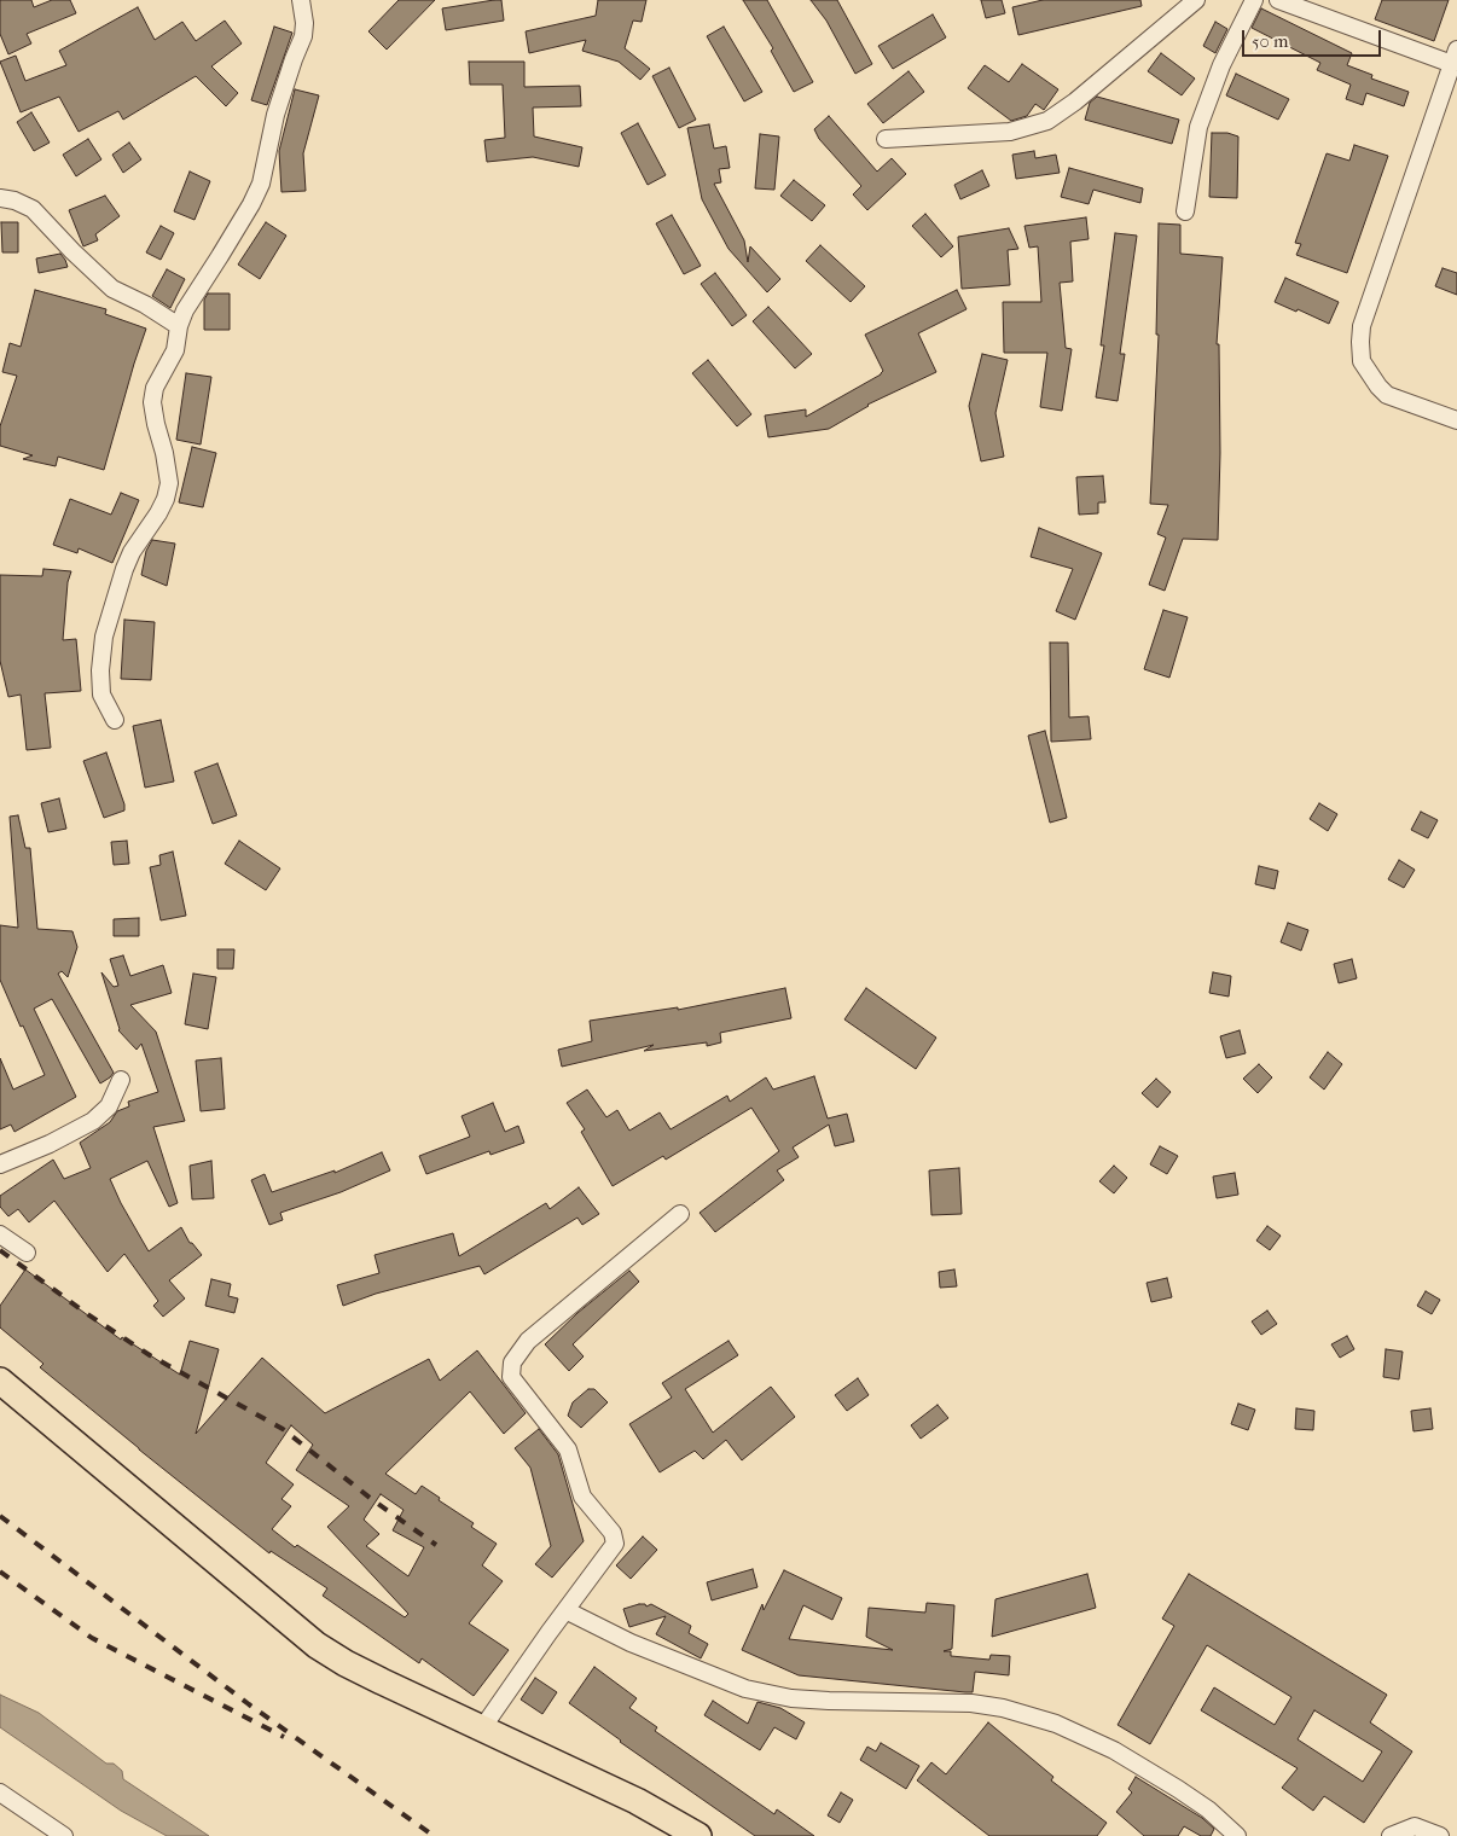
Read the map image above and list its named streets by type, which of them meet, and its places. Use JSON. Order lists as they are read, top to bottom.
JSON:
{
  "scale_bar": "50 m"
}
